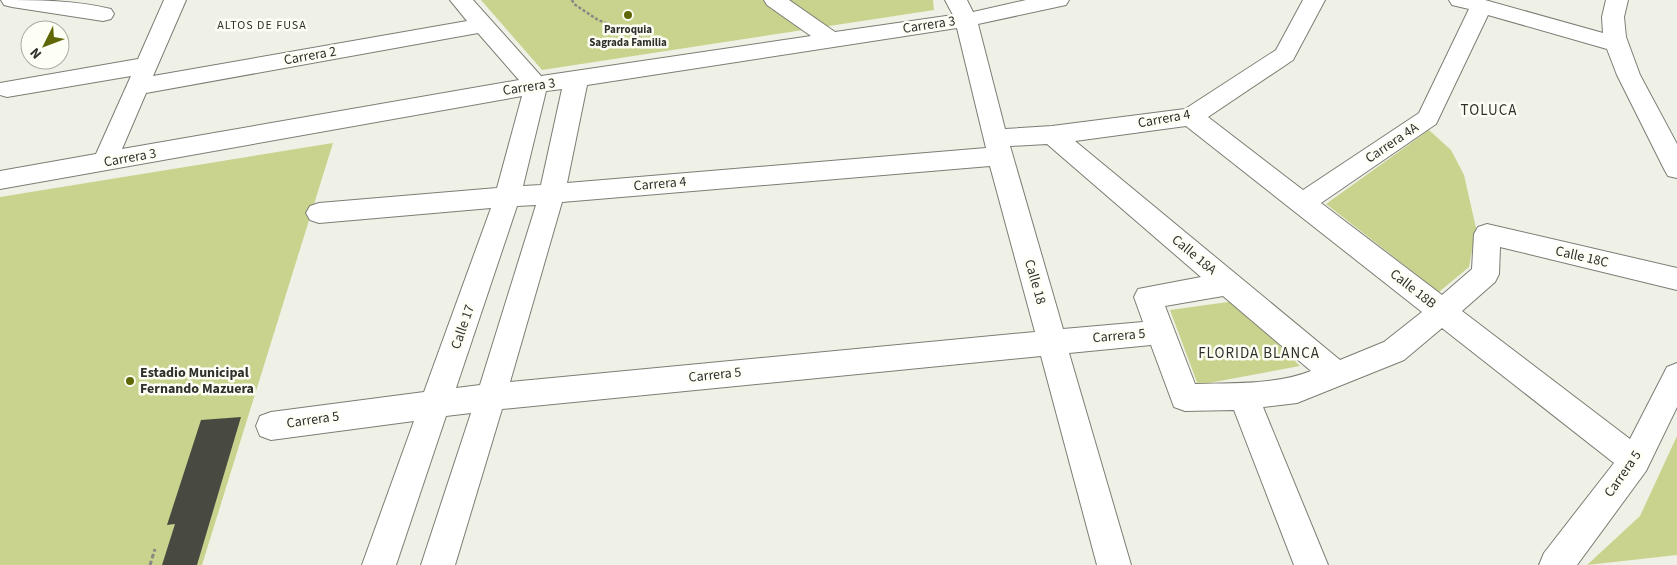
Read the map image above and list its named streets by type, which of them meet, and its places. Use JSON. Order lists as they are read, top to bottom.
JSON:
{
  "streets": {
    "street": [
      "Carrera 3",
      "Carrera 2",
      "Carrera 4",
      "Carrera 4A",
      "Calle 18A",
      "Calle 18C",
      "Calle 18",
      "Calle 18B",
      "Calle 17",
      "Carrera 5"
    ]
  },
  "crossings": [
    ["Carrera 3", "Calle 18"],
    ["Carrera 3", "Calle 17"],
    ["Carrera 4", "Calle 18A"],
    ["Carrera 4", "Calle 18"],
    ["Carrera 4", "Calle 18B"],
    ["Carrera 4", "Calle 17"],
    ["Carrera 4A", "Calle 18B"],
    ["Calle 18C", "Calle 18B"],
    ["Calle 18", "Carrera 5"],
    ["Calle 18B", "Carrera 5"],
    ["Calle 17", "Carrera 5"]
  ],
  "districts": ["ALTOS DE FUSA", "TOLUCA", "FLORIDA BLANCA"],
  "places": ["Parroquia Sagrada Familia", "Estadio Municipal Fernando Mazuera"],
  "north": "bottom left"
}
